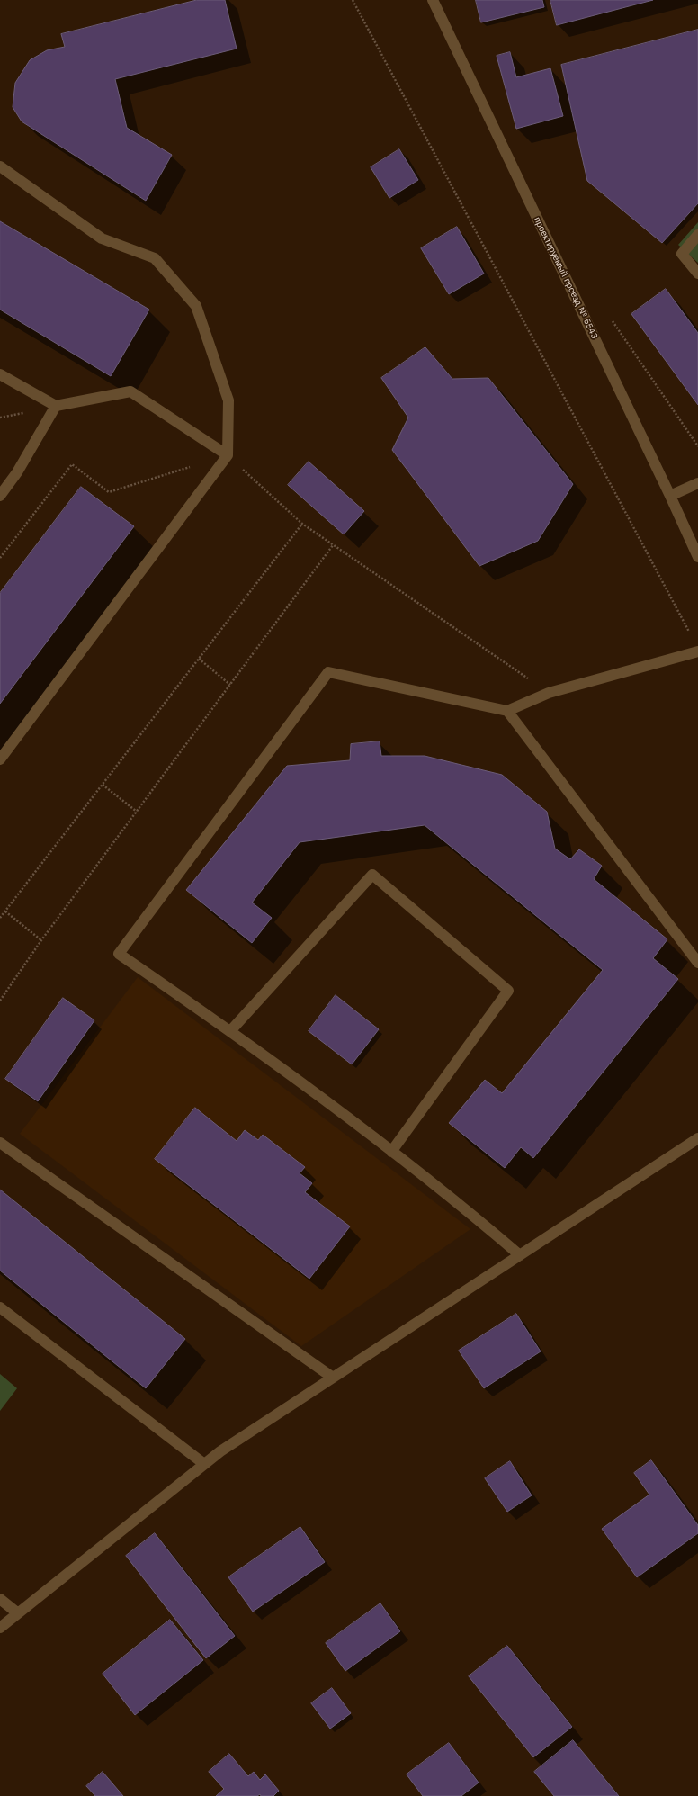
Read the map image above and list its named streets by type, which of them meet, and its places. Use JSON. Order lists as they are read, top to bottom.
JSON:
{
  "streets": {
    "street": ["проектируемый проезд № 5543"]
  }
}
